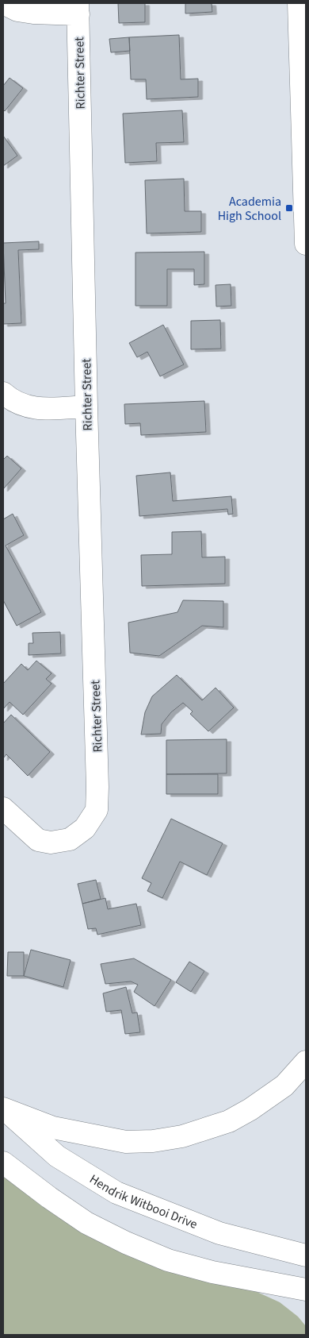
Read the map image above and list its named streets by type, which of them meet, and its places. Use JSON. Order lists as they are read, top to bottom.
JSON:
{
  "streets": {
    "main road": ["Richter Street", "Hendrik Witbooi Drive"]
  },
  "places": {
    "transit": ["Academia High School"]
  }
}
